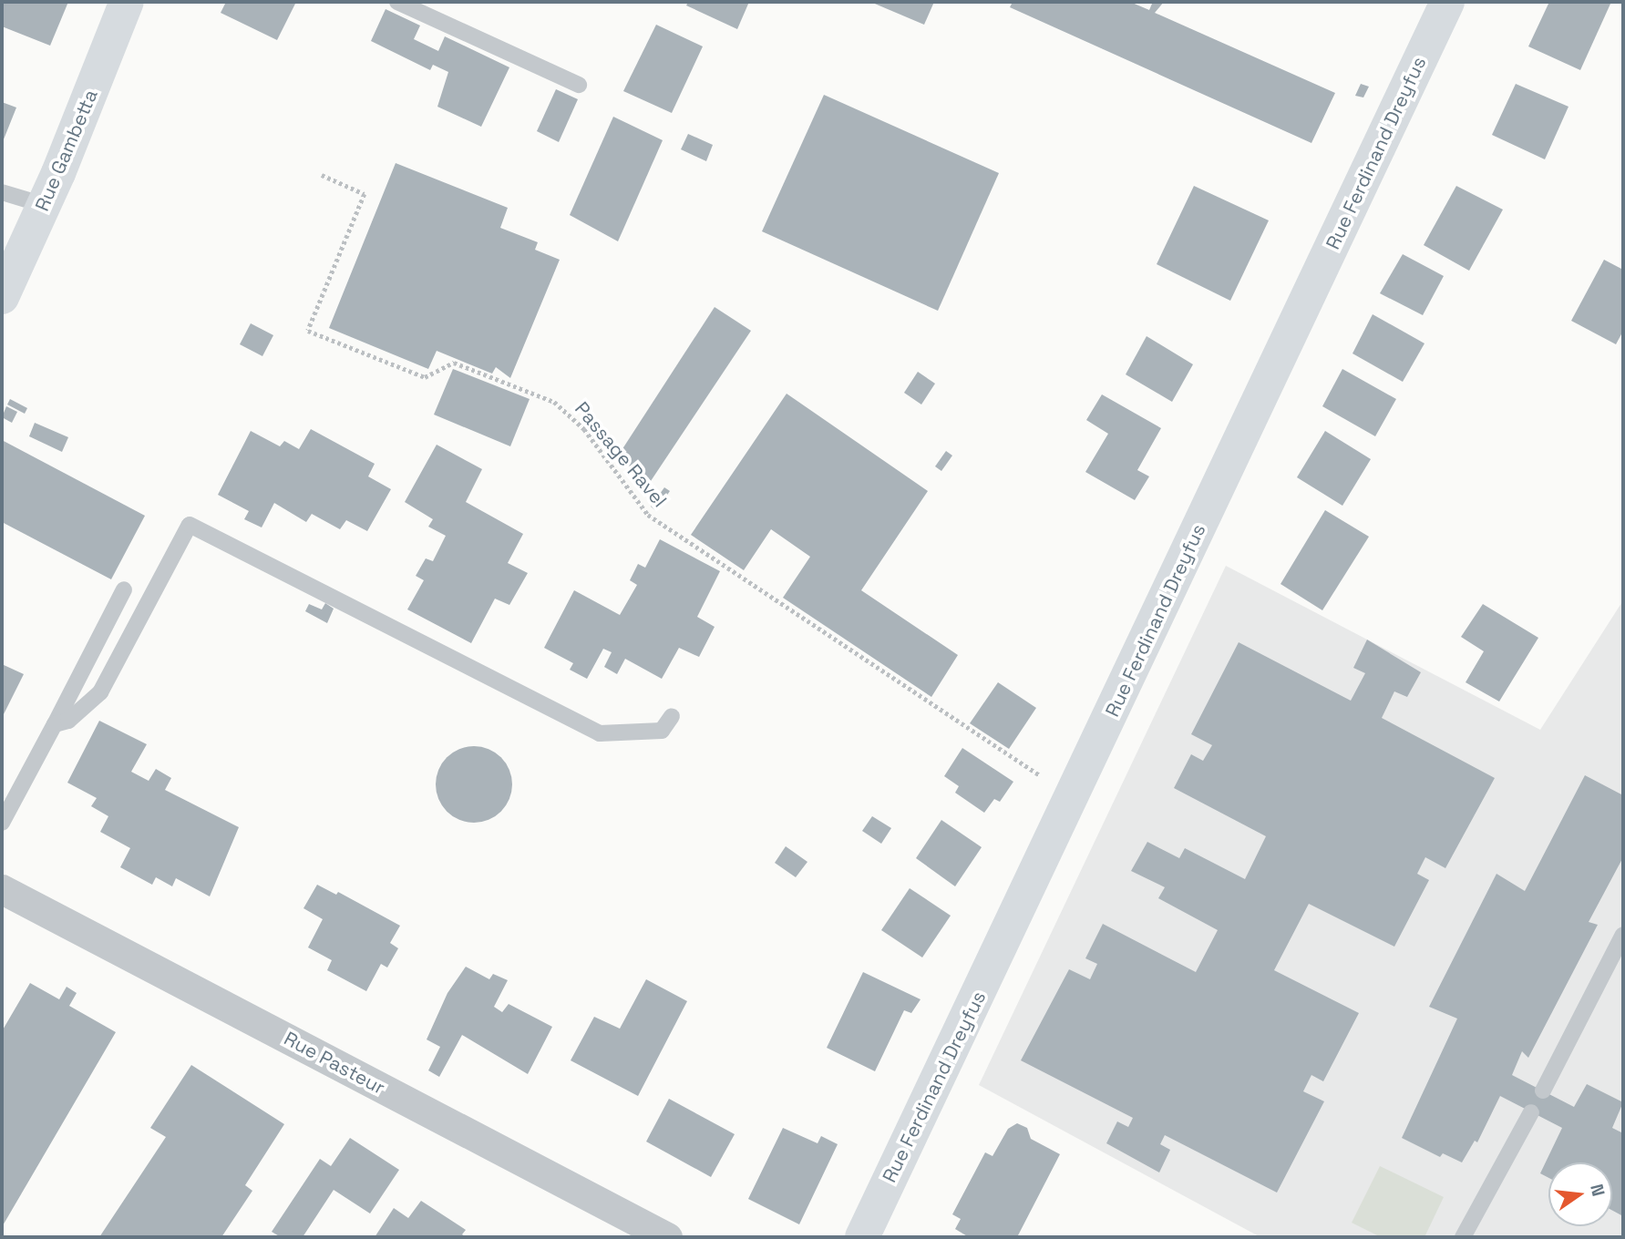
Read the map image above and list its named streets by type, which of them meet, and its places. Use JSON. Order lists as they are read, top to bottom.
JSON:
{
  "streets": {
    "street": ["Rue Gambetta", "Rue Ferdinand Dreyfus", "Rue Pasteur"],
    "path": ["Passage Ravel"]
  },
  "north": "right"
}
